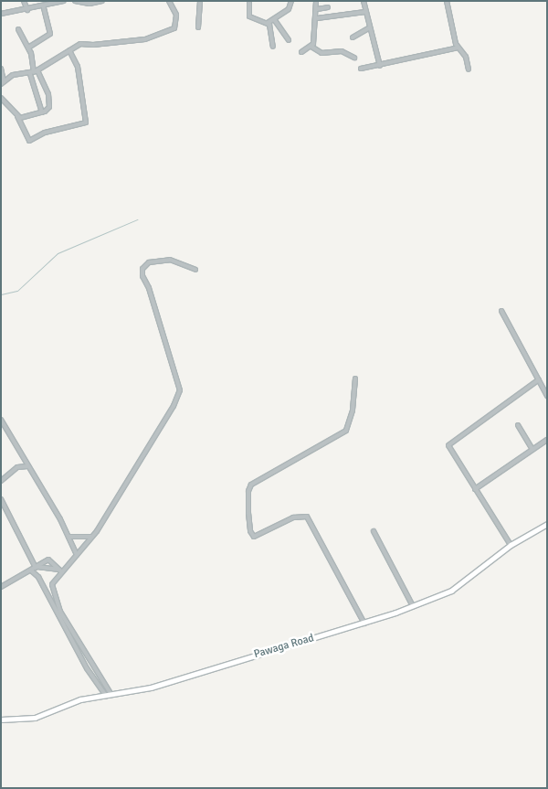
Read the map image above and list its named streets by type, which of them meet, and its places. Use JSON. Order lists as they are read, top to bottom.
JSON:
{
  "streets": {
    "main road": ["Pawaga Road"]
  }
}
